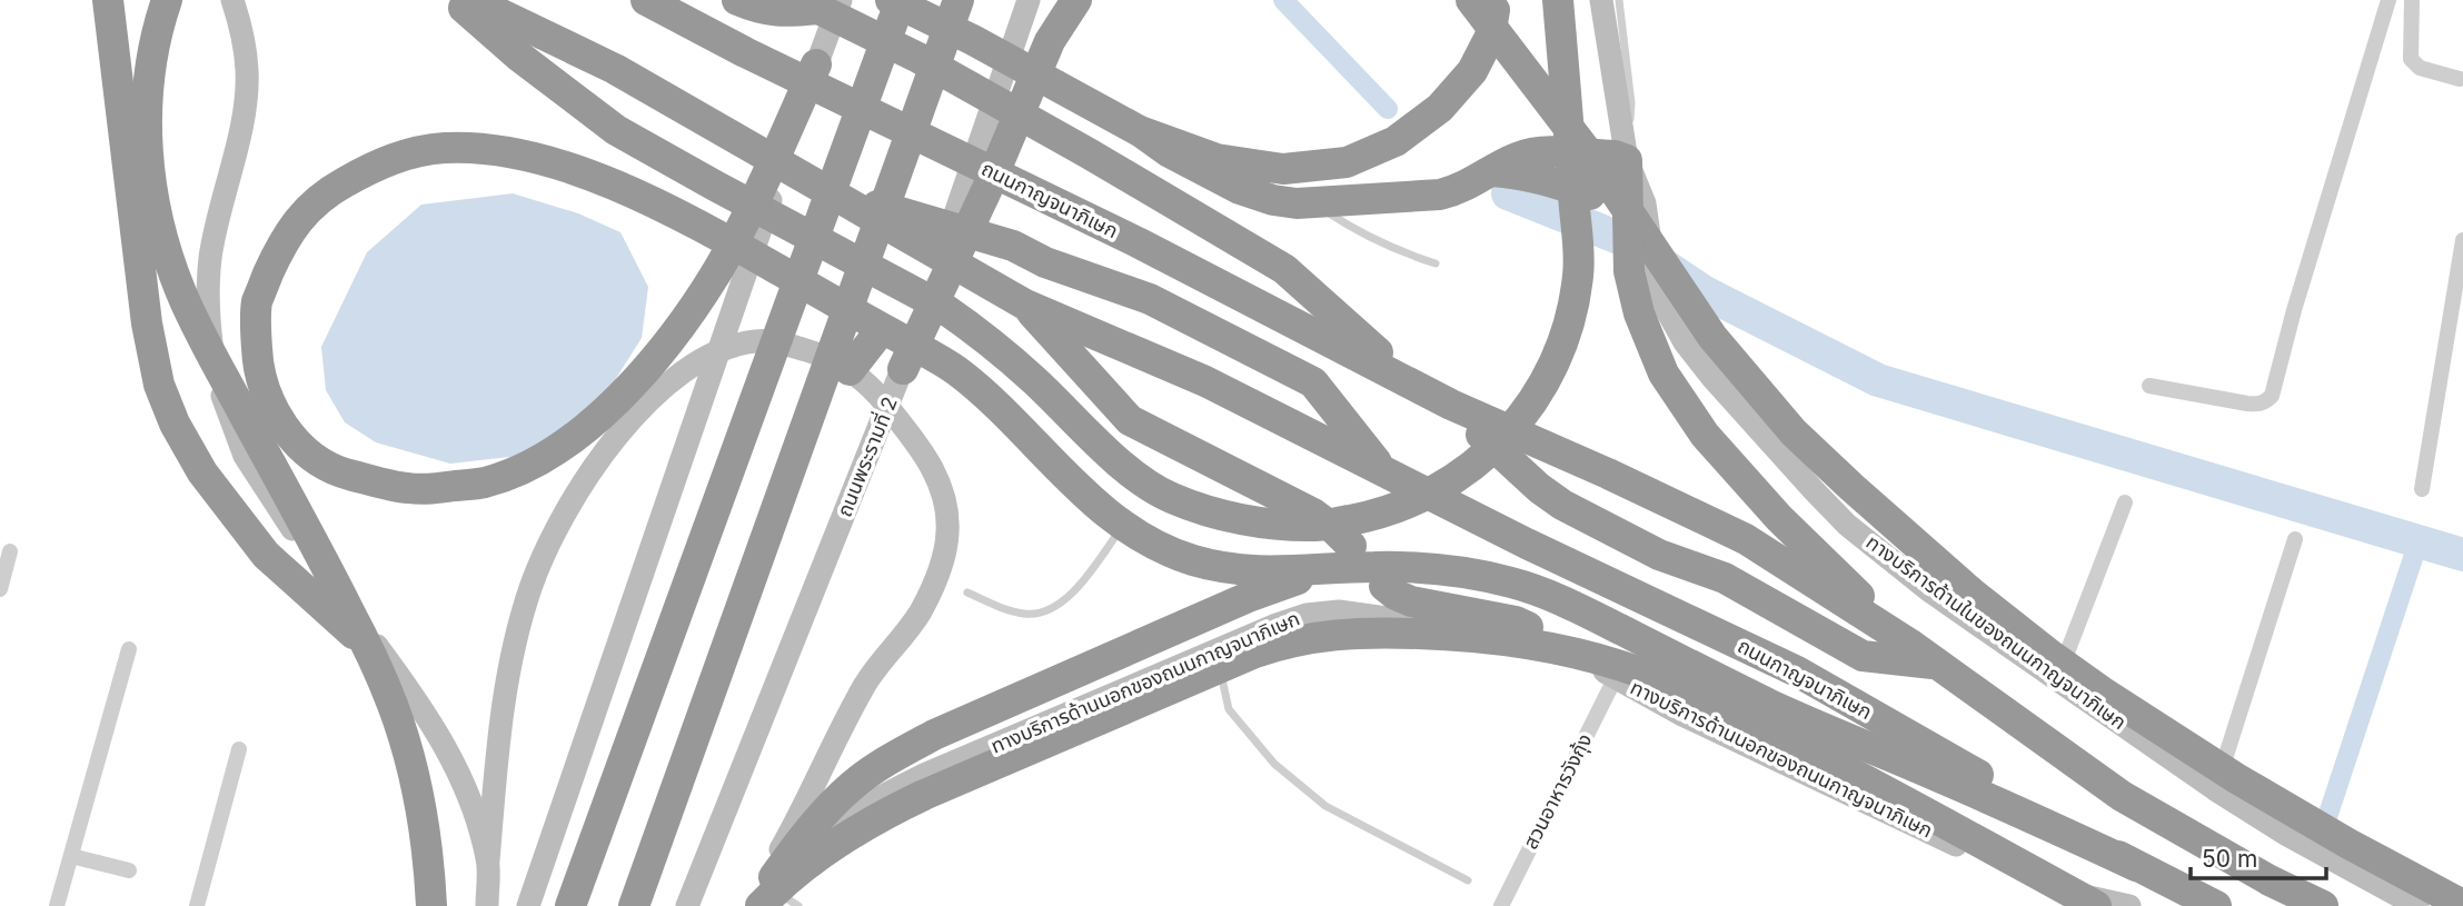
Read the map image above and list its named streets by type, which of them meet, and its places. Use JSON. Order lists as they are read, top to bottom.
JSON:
{
  "streets": {
    "highway": ["ถนนกาญจนาภิเษก"],
    "main road": ["ถนนพระรามที่ 2", "ทางบริการด้านในของถนนกาญจนาภิเษก", "ทางบริการด้านนอกของถนนกาญจนาภิเษก"],
    "street": ["สวนอาหารวังกุ้ง"]
  },
  "crossings": [
    ["ทางบริการด้านนอกของถนนกาญจนาภิเษก", "สวนอาหารวังกุ้ง"]
  ],
  "scale_bar": "50 m"
}
